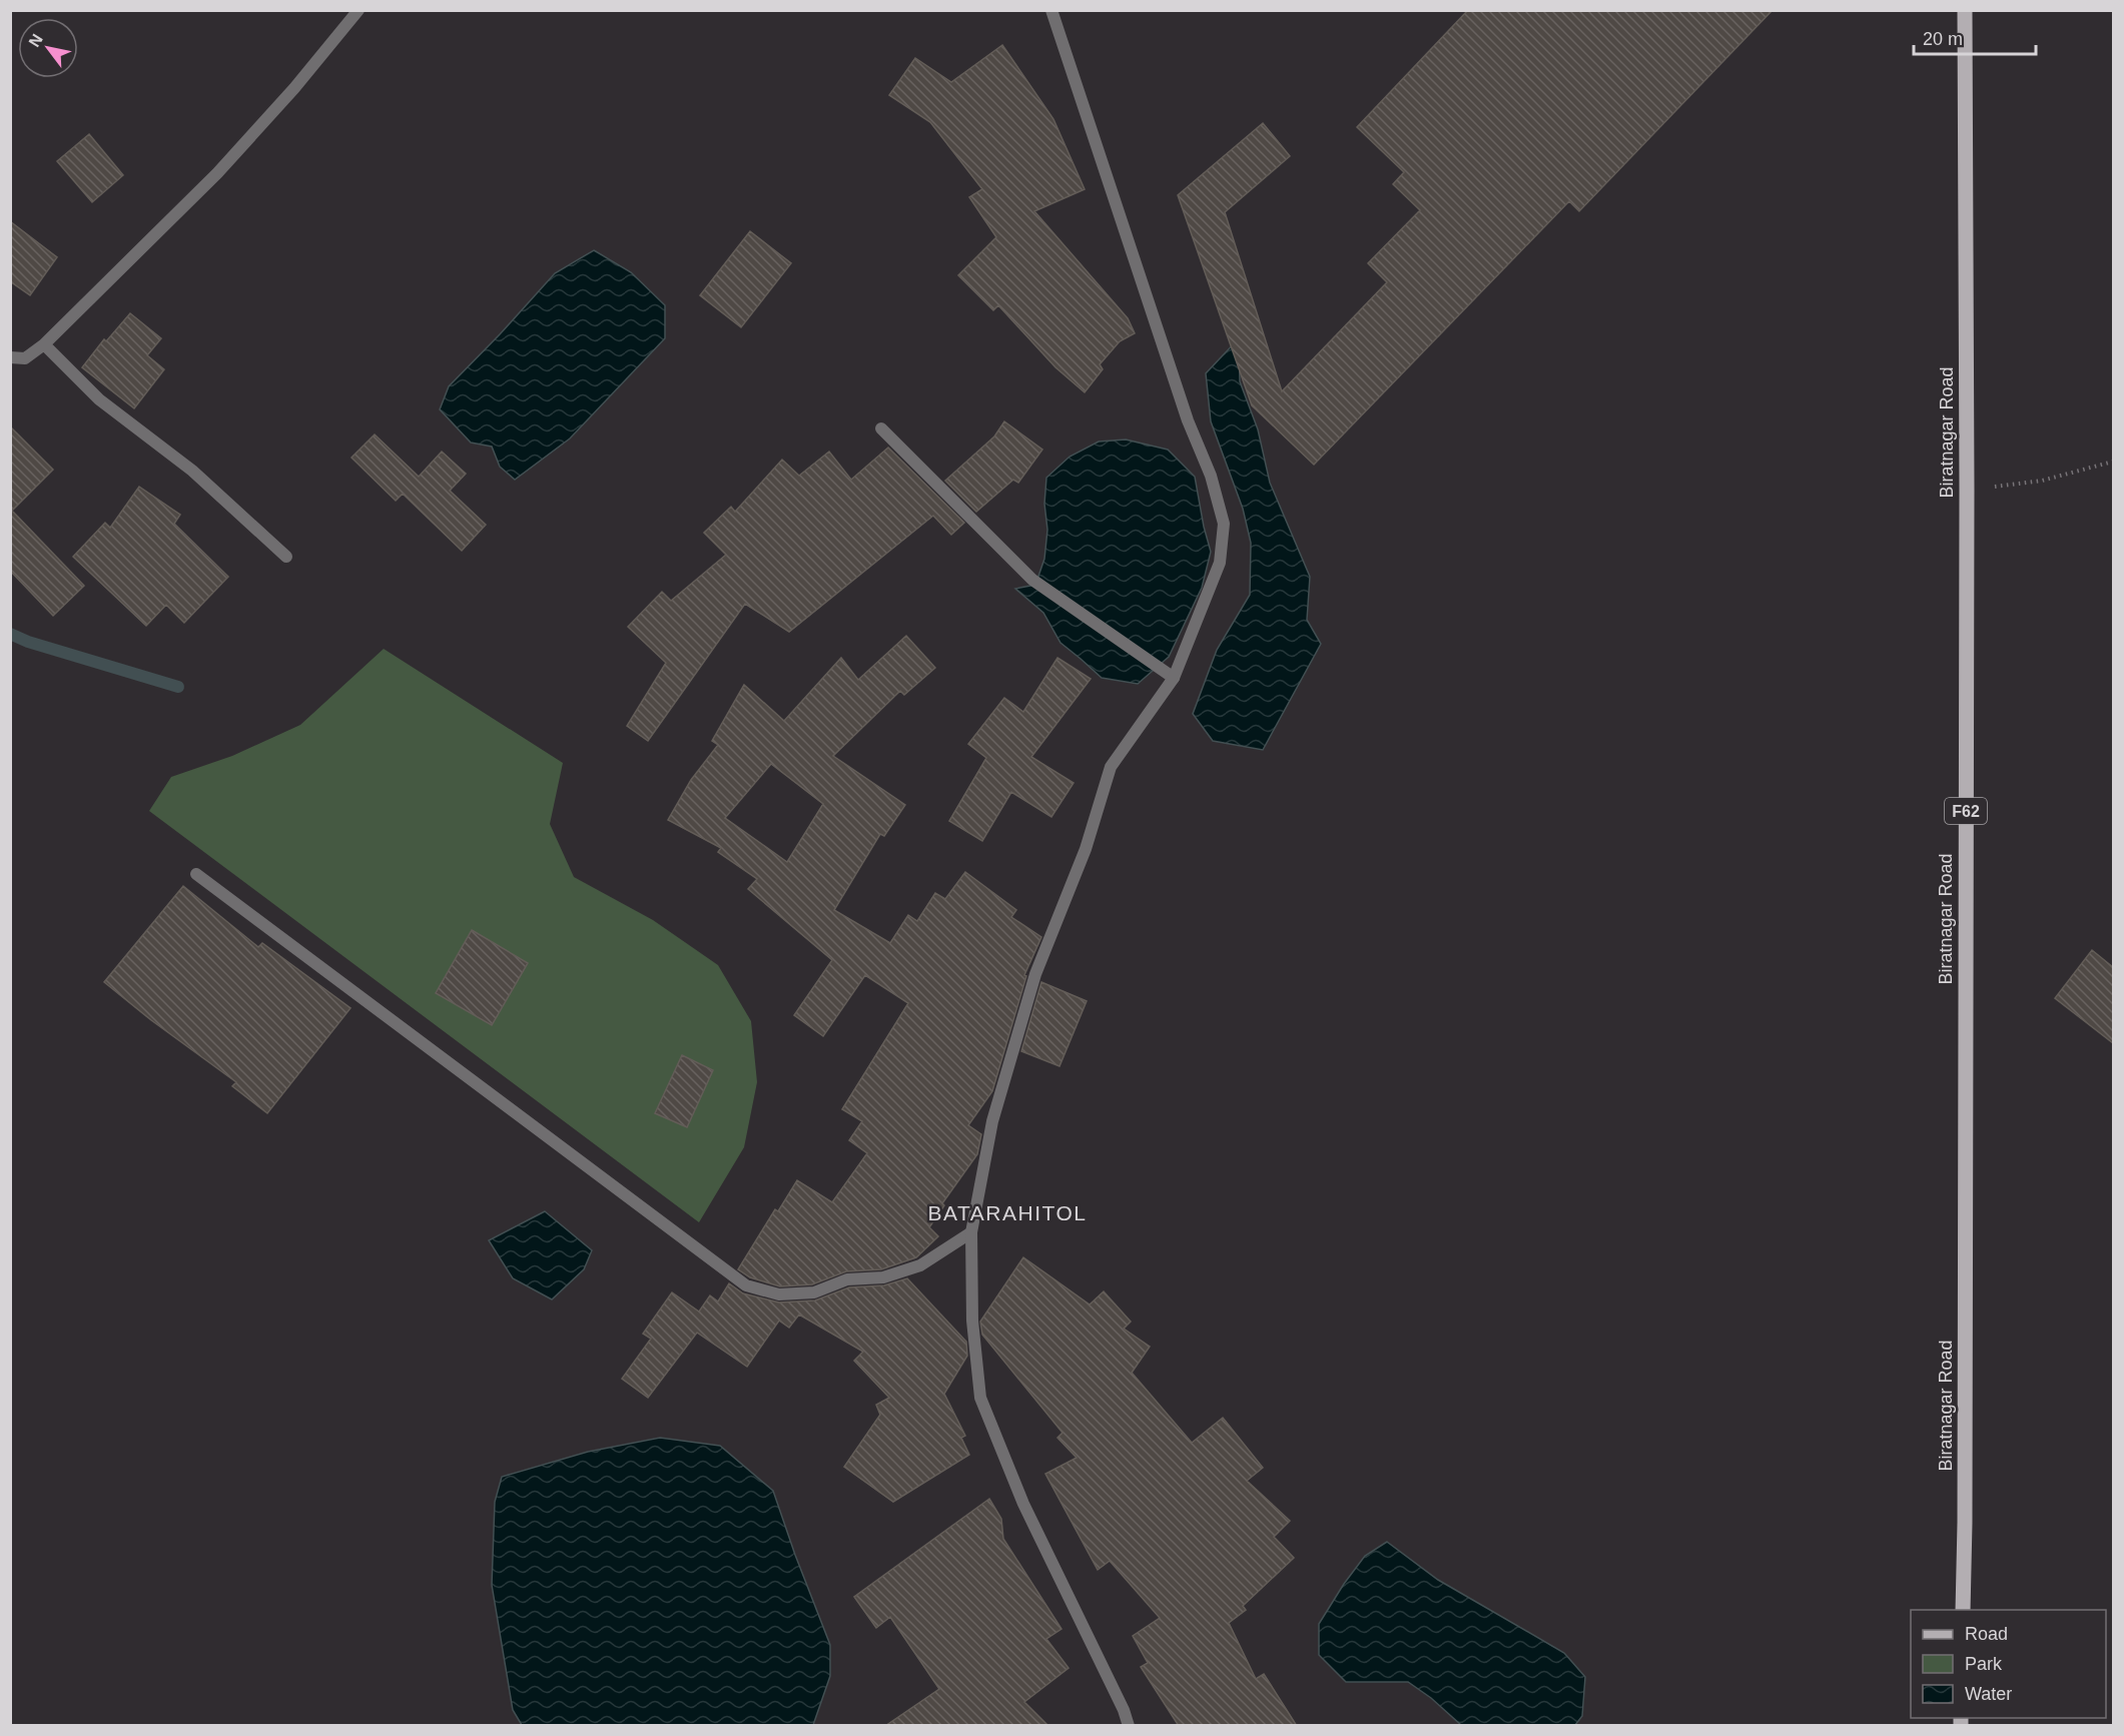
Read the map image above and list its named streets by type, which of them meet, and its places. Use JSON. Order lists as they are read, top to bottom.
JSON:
{
  "streets": {
    "main road": ["Biratnagar Road", "F62"]
  },
  "districts": ["BATARAHITOL"],
  "legend": ["Road", "Park", "Water"],
  "scale_bar": "20 m",
  "north": "top left"
}
